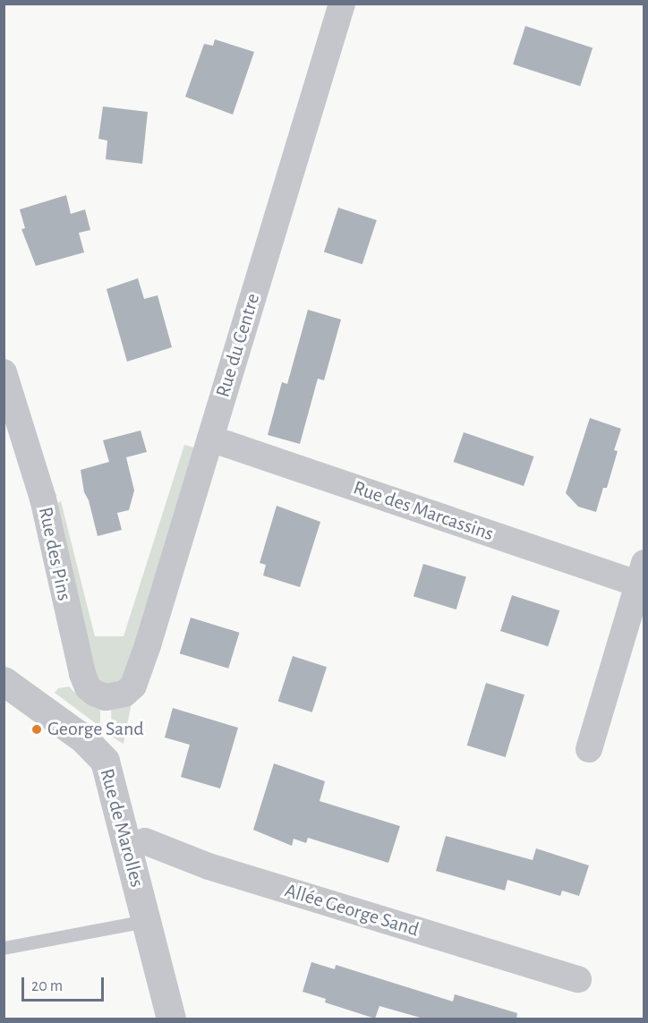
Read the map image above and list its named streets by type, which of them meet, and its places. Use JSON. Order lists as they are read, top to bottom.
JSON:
{
  "streets": {
    "street": [
      "Rue du Centre",
      "Rue des Marcassins",
      "Rue des Pins",
      "Rue de Marolles",
      "Allée George Sand"
    ]
  },
  "crossings": [
    ["Rue du Centre", "Rue des Marcassins"],
    ["Rue du Centre", "Rue des Pins"],
    ["Rue de Marolles", "Allée George Sand"]
  ],
  "places": ["George Sand"],
  "scale_bar": "20 m"
}
